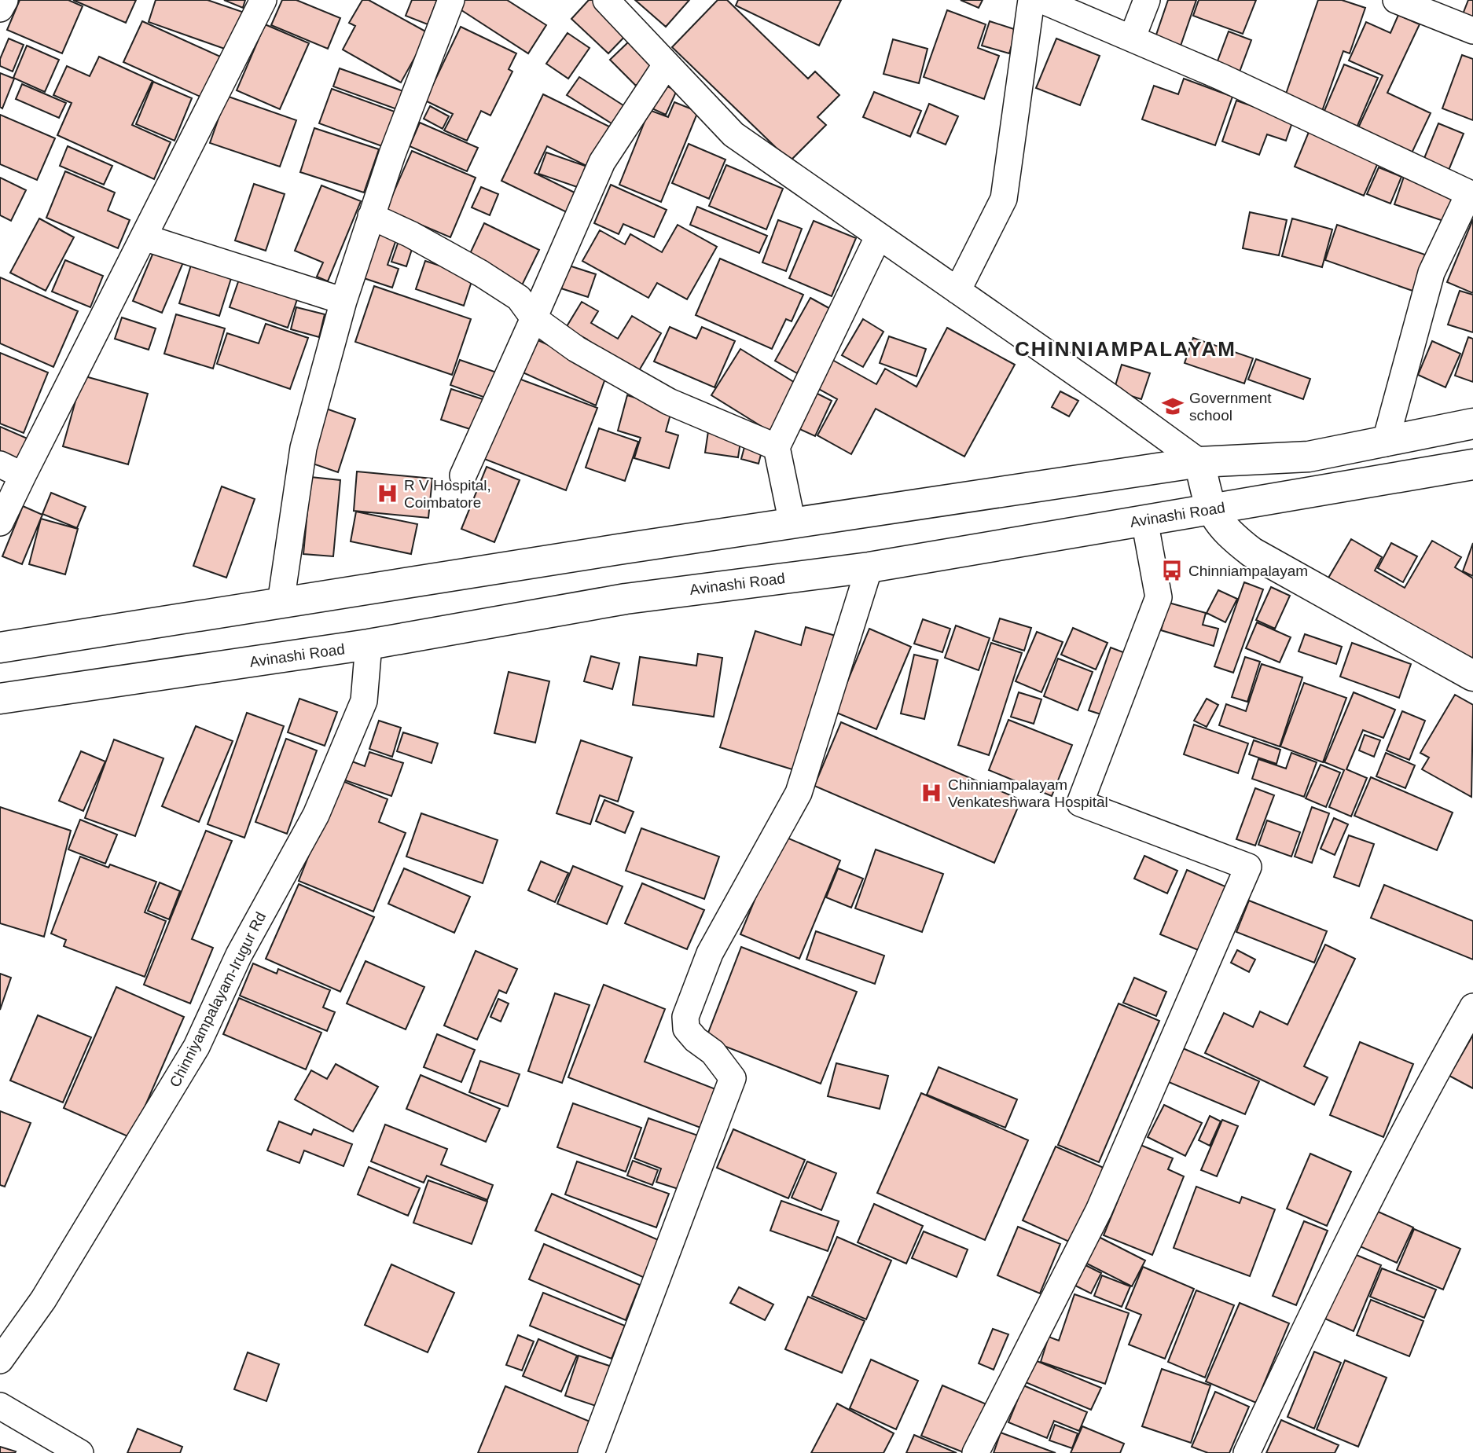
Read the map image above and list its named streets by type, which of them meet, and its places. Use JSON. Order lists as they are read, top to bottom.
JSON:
{
  "streets": {
    "main road": ["Avinashi Road"],
    "street": ["Chinniyampalayam-Irugur Rd"]
  },
  "crossings": [
    ["Avinashi Road", "Chinniyampalayam-Irugur Rd"]
  ],
  "districts": ["CHINNIAMPALAYAM"],
  "places": {
    "school or university": ["Government school"],
    "hospital": ["R V Hospital, Coimbatore", "Chinniampalayam Venkateshwara Hospital"],
    "bus stop": ["Chinniampalayam"]
  }
}
